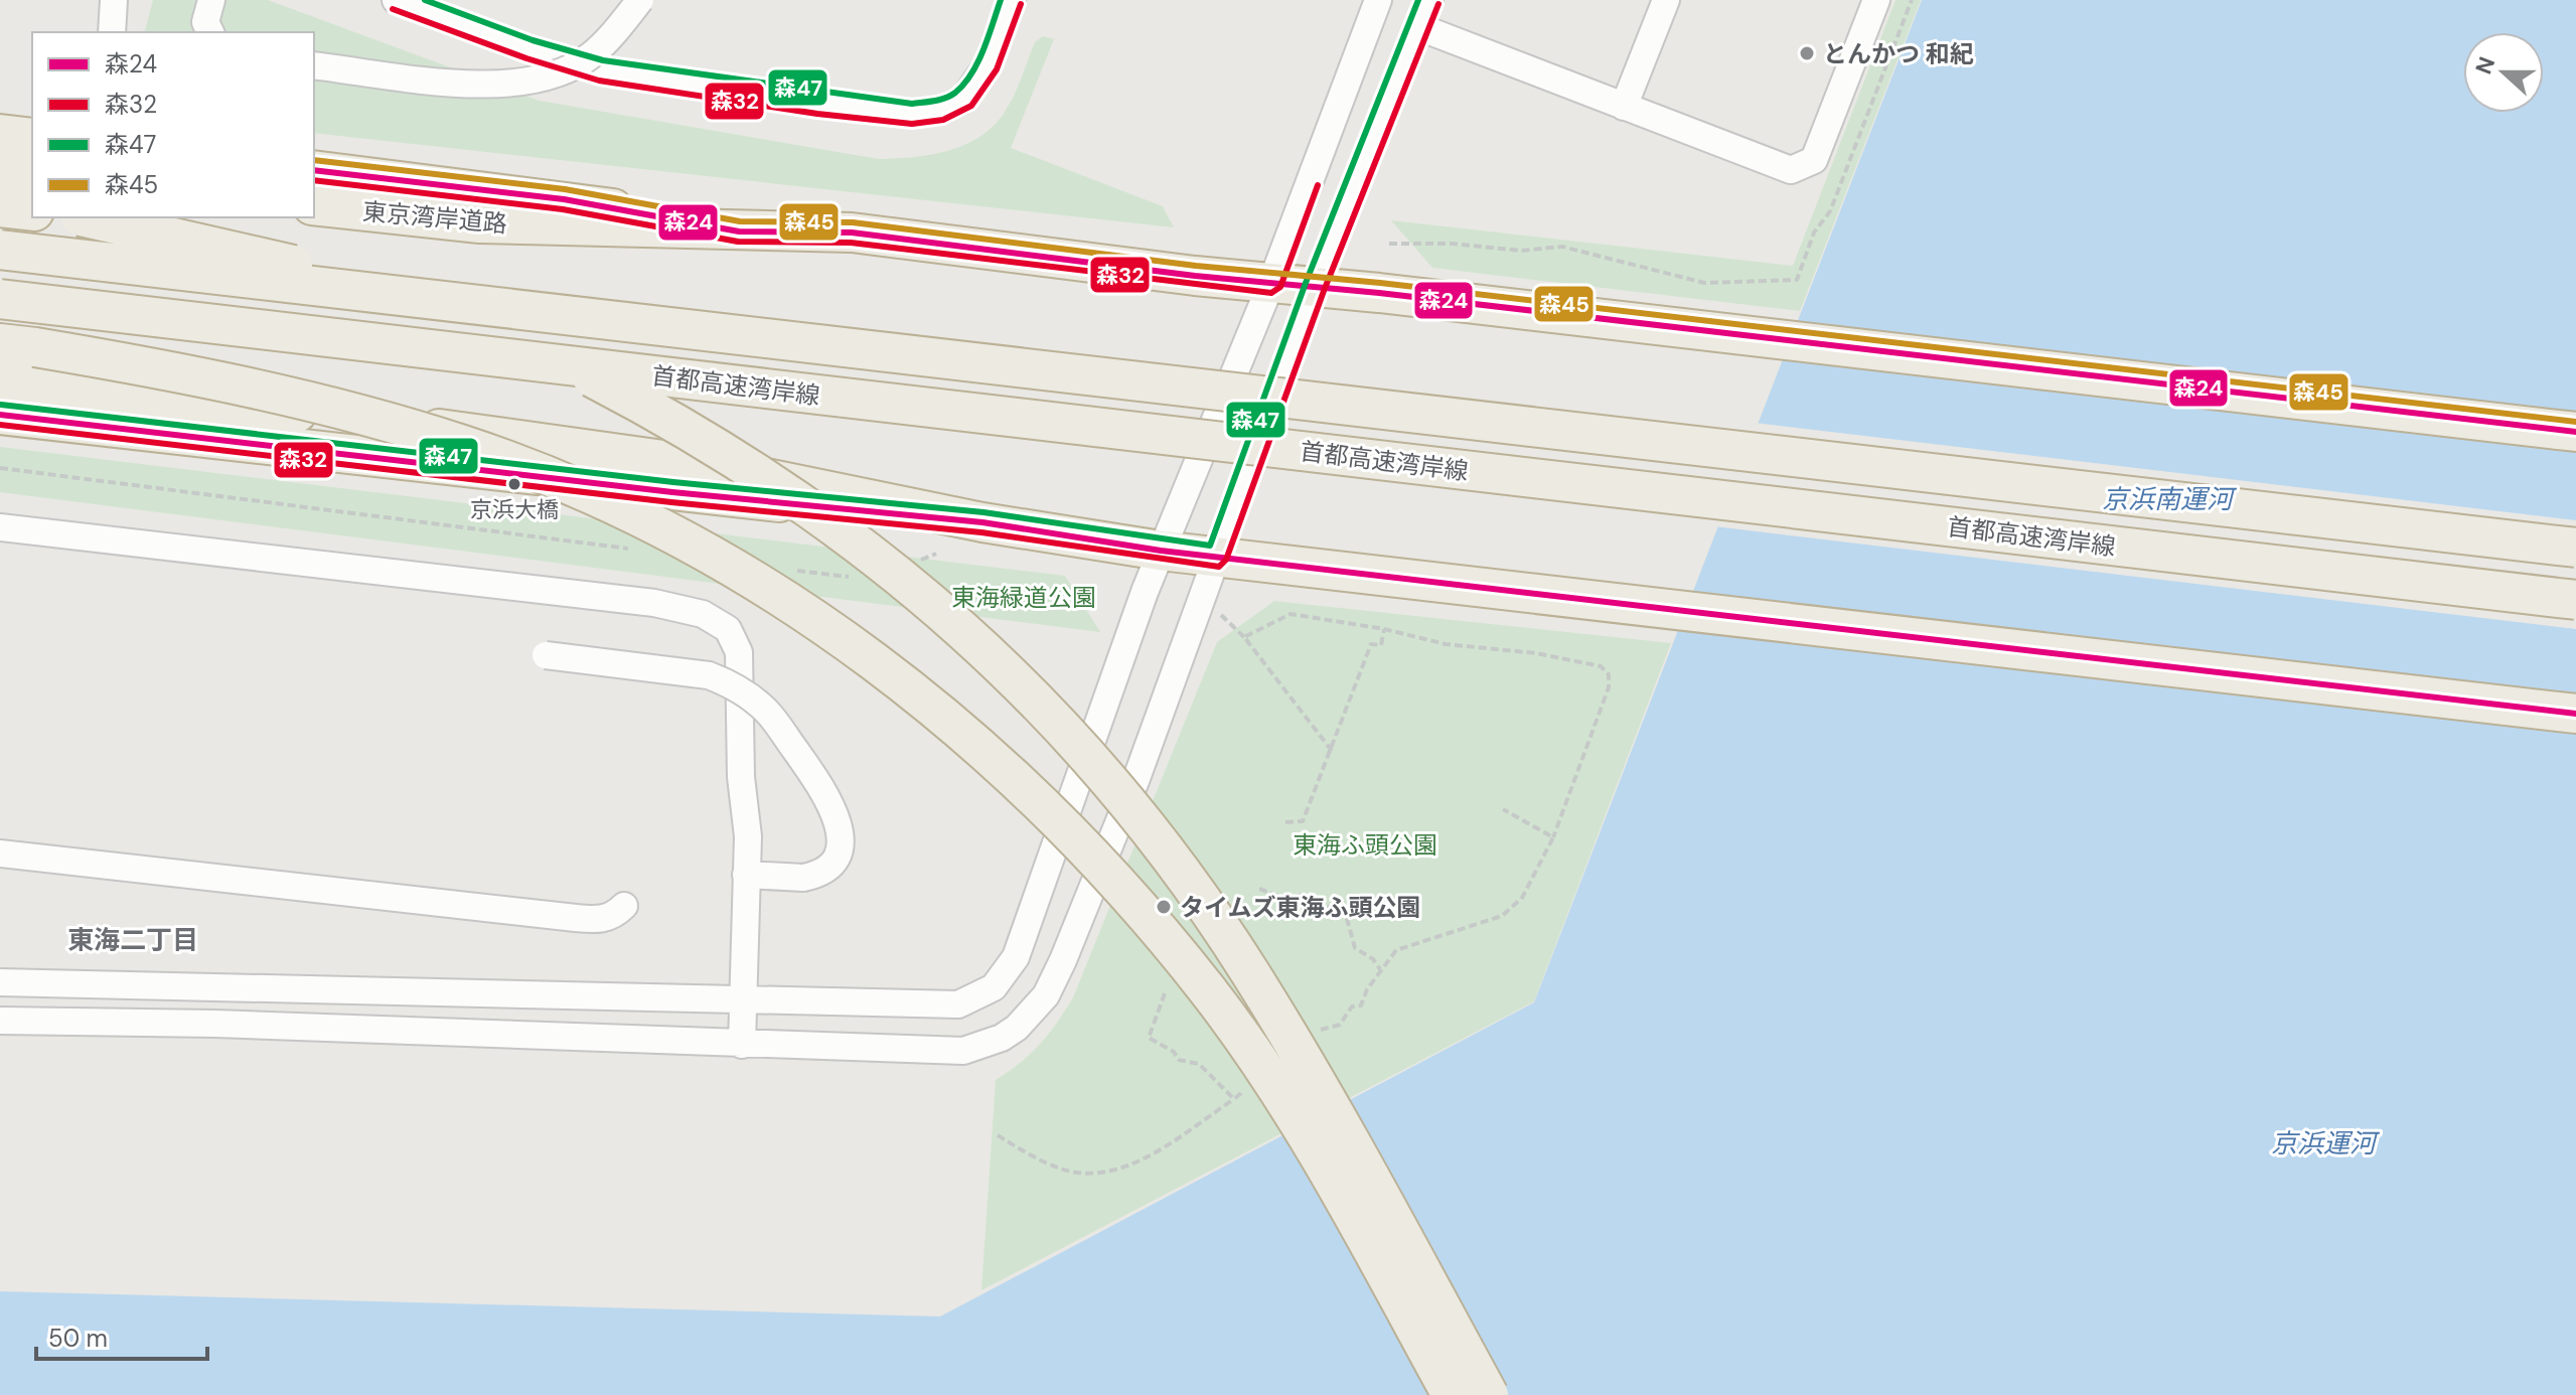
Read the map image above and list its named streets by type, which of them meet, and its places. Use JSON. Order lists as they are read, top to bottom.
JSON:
{
  "streets": {
    "highway": ["東京湾岸道路", "首都高速湾岸線"]
  },
  "districts": ["東海二丁目"],
  "water": ["京浜南運河", "京浜運河"],
  "parks": ["東海緑道公園", "東海ふ頭公園"],
  "places": ["とんかつ 和紀", "京浜大橋", "タイムズ東海ふ頭公園"],
  "lines": [
    "transit line 森47",
    "transit line 森32",
    "transit line 森45",
    "transit line 森24"
  ],
  "legend": [
    "森24",
    "森32",
    "森47",
    "森45"
  ],
  "scale_bar": "50 m",
  "north": "left"
}
